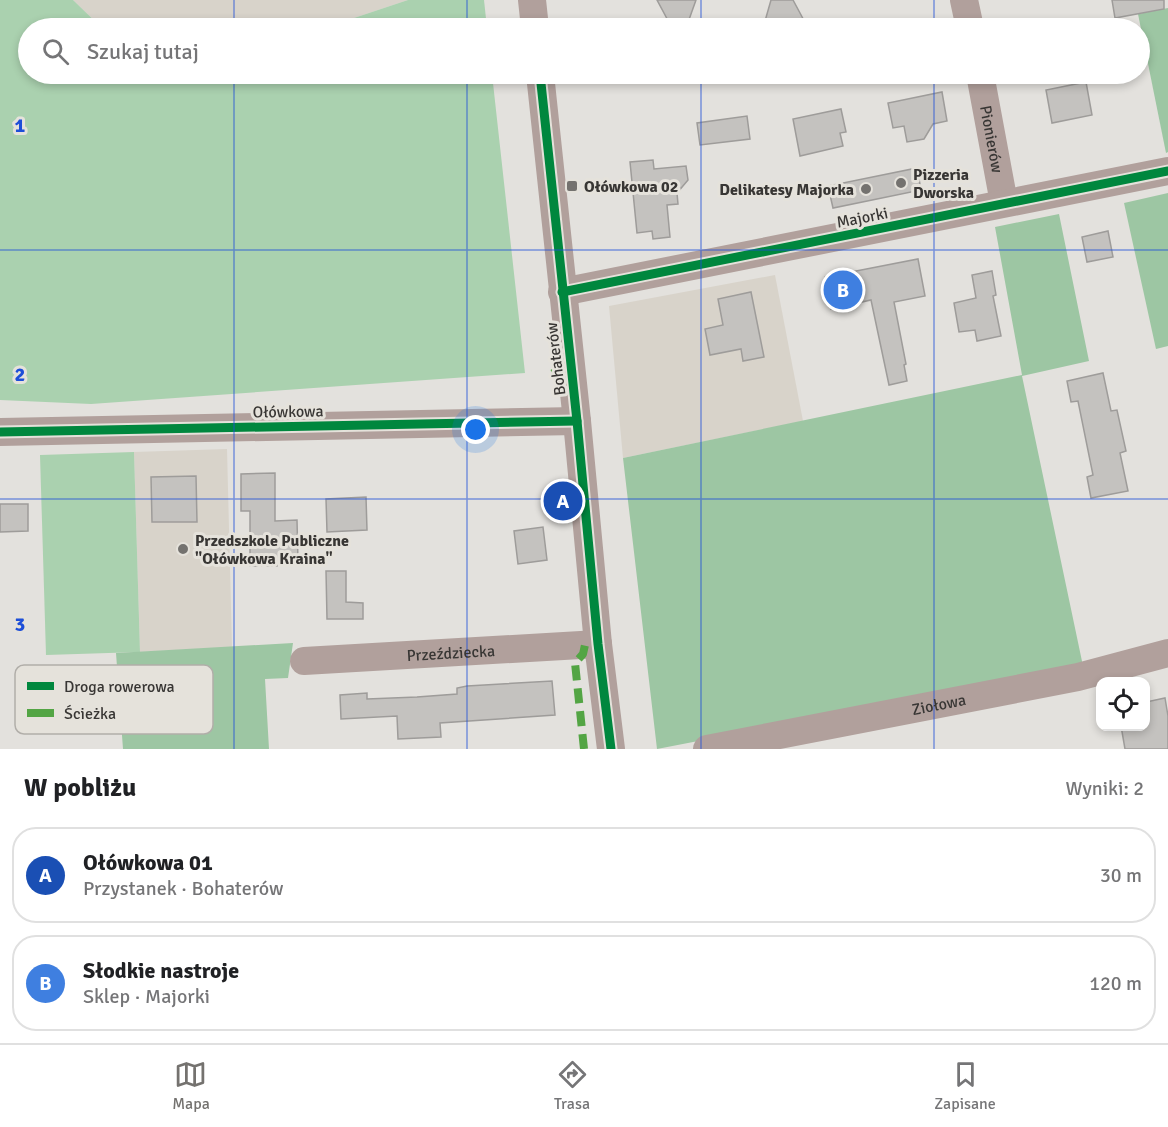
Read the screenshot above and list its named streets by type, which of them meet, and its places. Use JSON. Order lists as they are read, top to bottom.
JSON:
{
  "streets": {
    "street": [
      "Pionierów",
      "Majorki",
      "Bohaterów",
      "Ołówkowa",
      "Przeździecka",
      "Ziołowa"
    ]
  },
  "crossings": [
    ["Pionierów", "Majorki"],
    ["Majorki", "Bohaterów"],
    ["Bohaterów", "Ołówkowa"],
    ["Bohaterów", "Przeździecka"]
  ],
  "places": {
    "other": ["Pizzeria Dworska", "Delikatesy Majorka", "Przedszkole Publiczne \"Ołówkowa Kraina\""],
    "transit": ["Ołówkowa 02"]
  },
  "legend": ["Droga rowerowa", "Ścieżka"],
  "page": {
    "search": "Szukaj tutaj",
    "pins": ["B", "A"],
    "heading": ["W pobliżu", "Wyniki: 2"],
    "list": [
      {
        "mark": "A",
        "name": "Ołówkowa 01",
        "note": "Przystanek · Bohaterów",
        "value": "30 m"
      },
      {
        "mark": "B",
        "name": "Słodkie nastroje",
        "note": "Sklep · Majorki",
        "value": "120 m"
      }
    ],
    "nav": ["Mapa", "Trasa", "Zapisane"]
  },
  "grid": {
    "rows": ["1", "2", "3"]
  }
}
